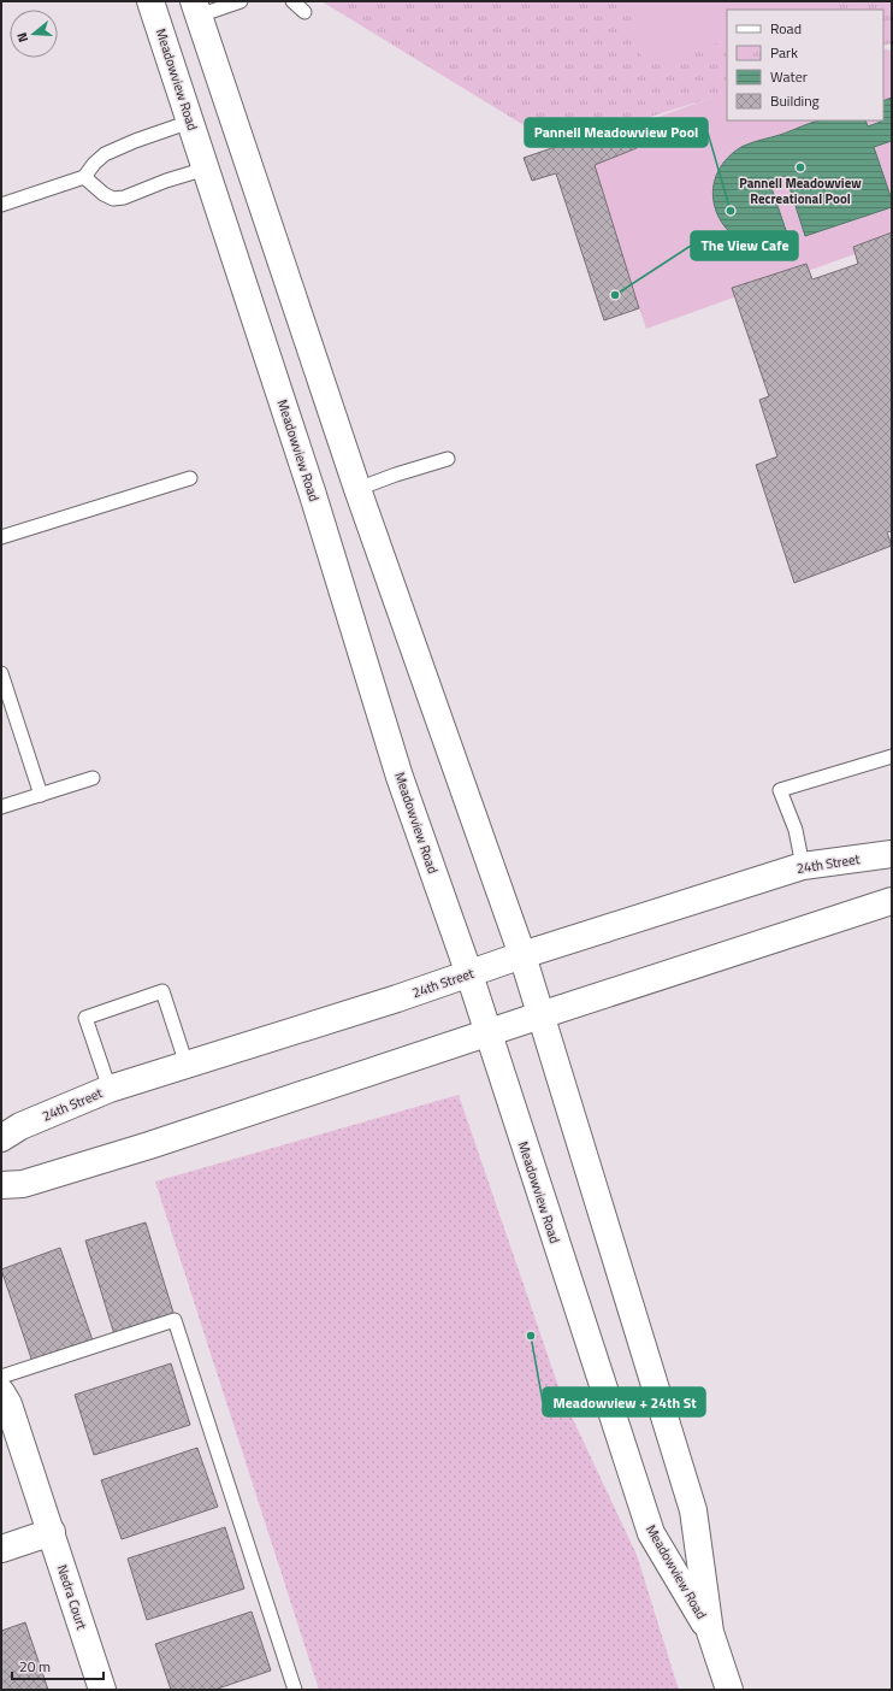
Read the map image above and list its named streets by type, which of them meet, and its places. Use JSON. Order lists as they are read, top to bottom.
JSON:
{
  "streets": {
    "main road": ["Meadowview Road", "24th Street", "Nedra Court"]
  },
  "crossings": [
    ["Meadowview Road", "24th Street"]
  ],
  "places": [
    "Pannell Meadowview Recreational Pool",
    "Pannell Meadowview Pool",
    "The View Cafe",
    "Meadowview + 24th St"
  ],
  "legend": [
    "Road",
    "Park",
    "Water",
    "Building"
  ],
  "scale_bar": "20 m",
  "north": "left"
}
